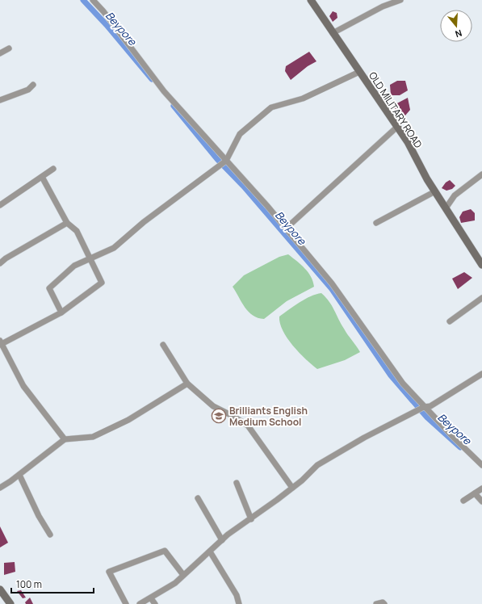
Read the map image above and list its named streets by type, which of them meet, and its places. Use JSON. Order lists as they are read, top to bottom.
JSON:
{
  "streets": {
    "main road": ["OLD MILITARY ROAD"]
  },
  "water": ["Beypore"],
  "places": {
    "school or university": ["Brilliants English Medium School"]
  },
  "scale_bar": "100 m",
  "north": "bottom"
}
